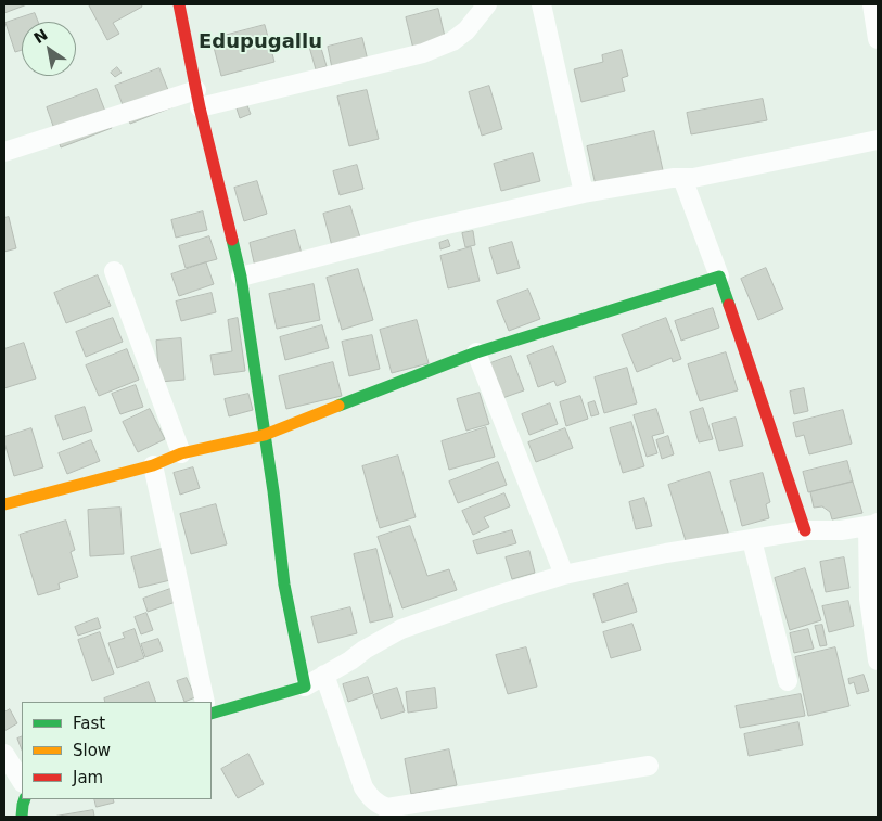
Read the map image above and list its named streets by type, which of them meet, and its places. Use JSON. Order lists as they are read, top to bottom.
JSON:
{
  "districts": ["Edupugallu"],
  "legend": ["Fast", "Slow", "Jam"],
  "north": "top left"
}
